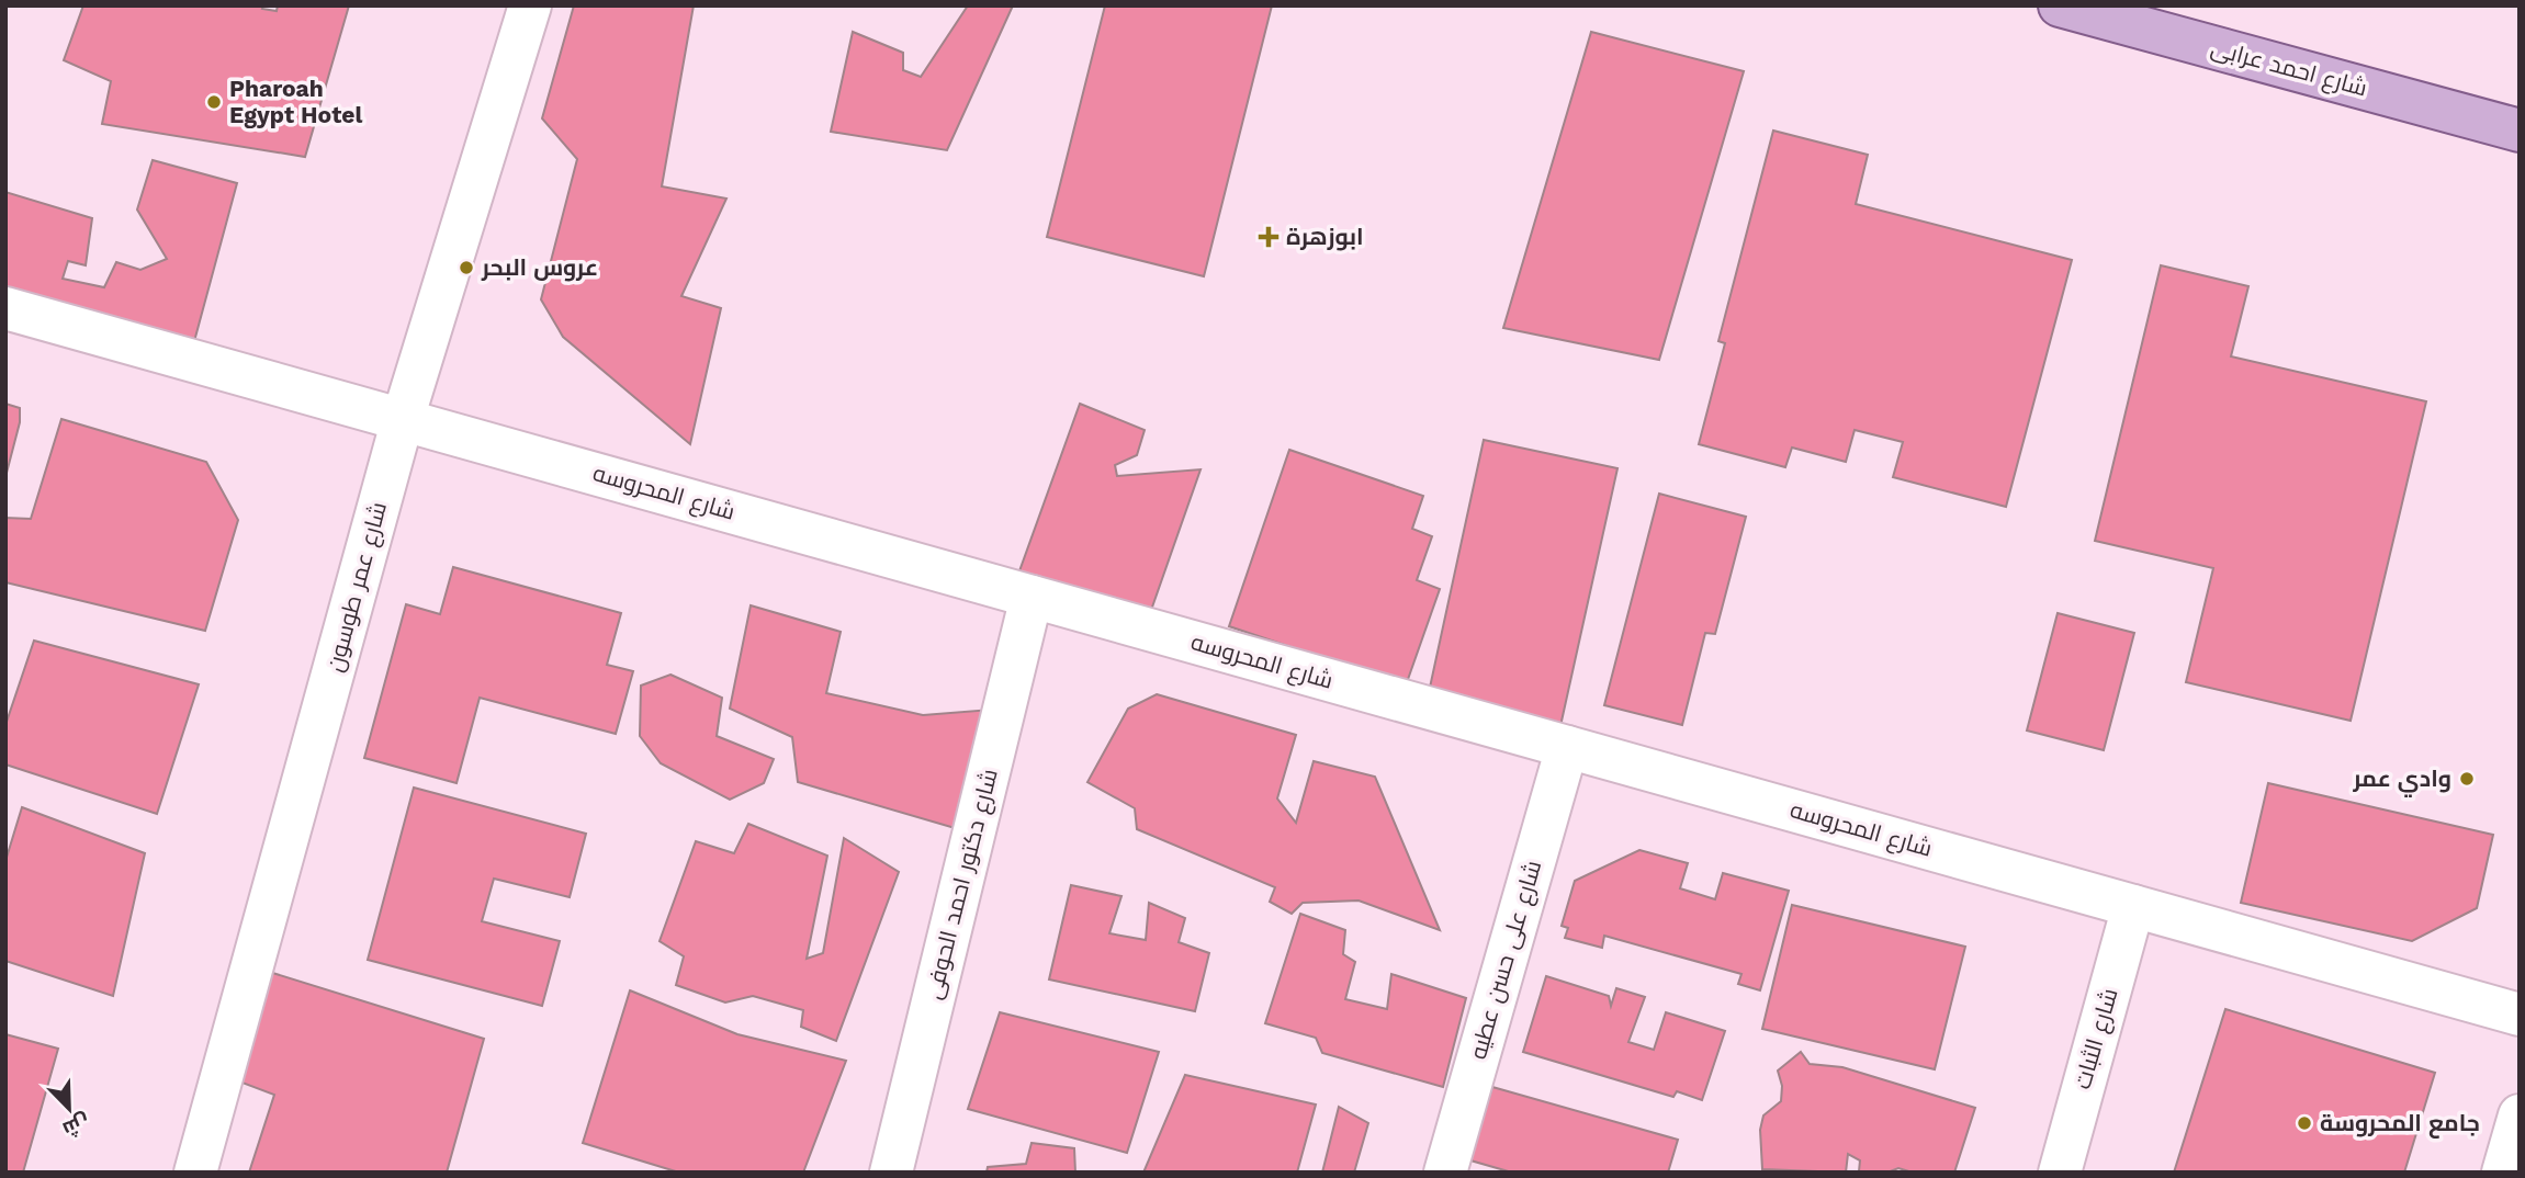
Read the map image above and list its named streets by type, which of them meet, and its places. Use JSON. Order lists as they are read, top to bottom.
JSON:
{
  "streets": {
    "main road": ["شارع احمد عرابى"],
    "street": [
      "شارع المحروسه",
      "شارع عمر طوسون",
      "شارع دكتور احمد الحوفى",
      "شارع على حسن عطيه",
      "شارع الثبات"
    ]
  },
  "crossings": [
    ["شارع المحروسه", "شارع عمر طوسون"],
    ["شارع المحروسه", "شارع دكتور احمد الحوفى"],
    ["شارع المحروسه", "شارع على حسن عطيه"],
    ["شارع المحروسه", "شارع الثبات"]
  ],
  "places": {
    "other": [
      "Pharoah Egypt Hotel",
      "عروس البحر",
      "وادي عمر",
      "جامع المحروسة"
    ],
    "health": ["ابوزهرة"]
  },
  "north": "bottom right"
}
